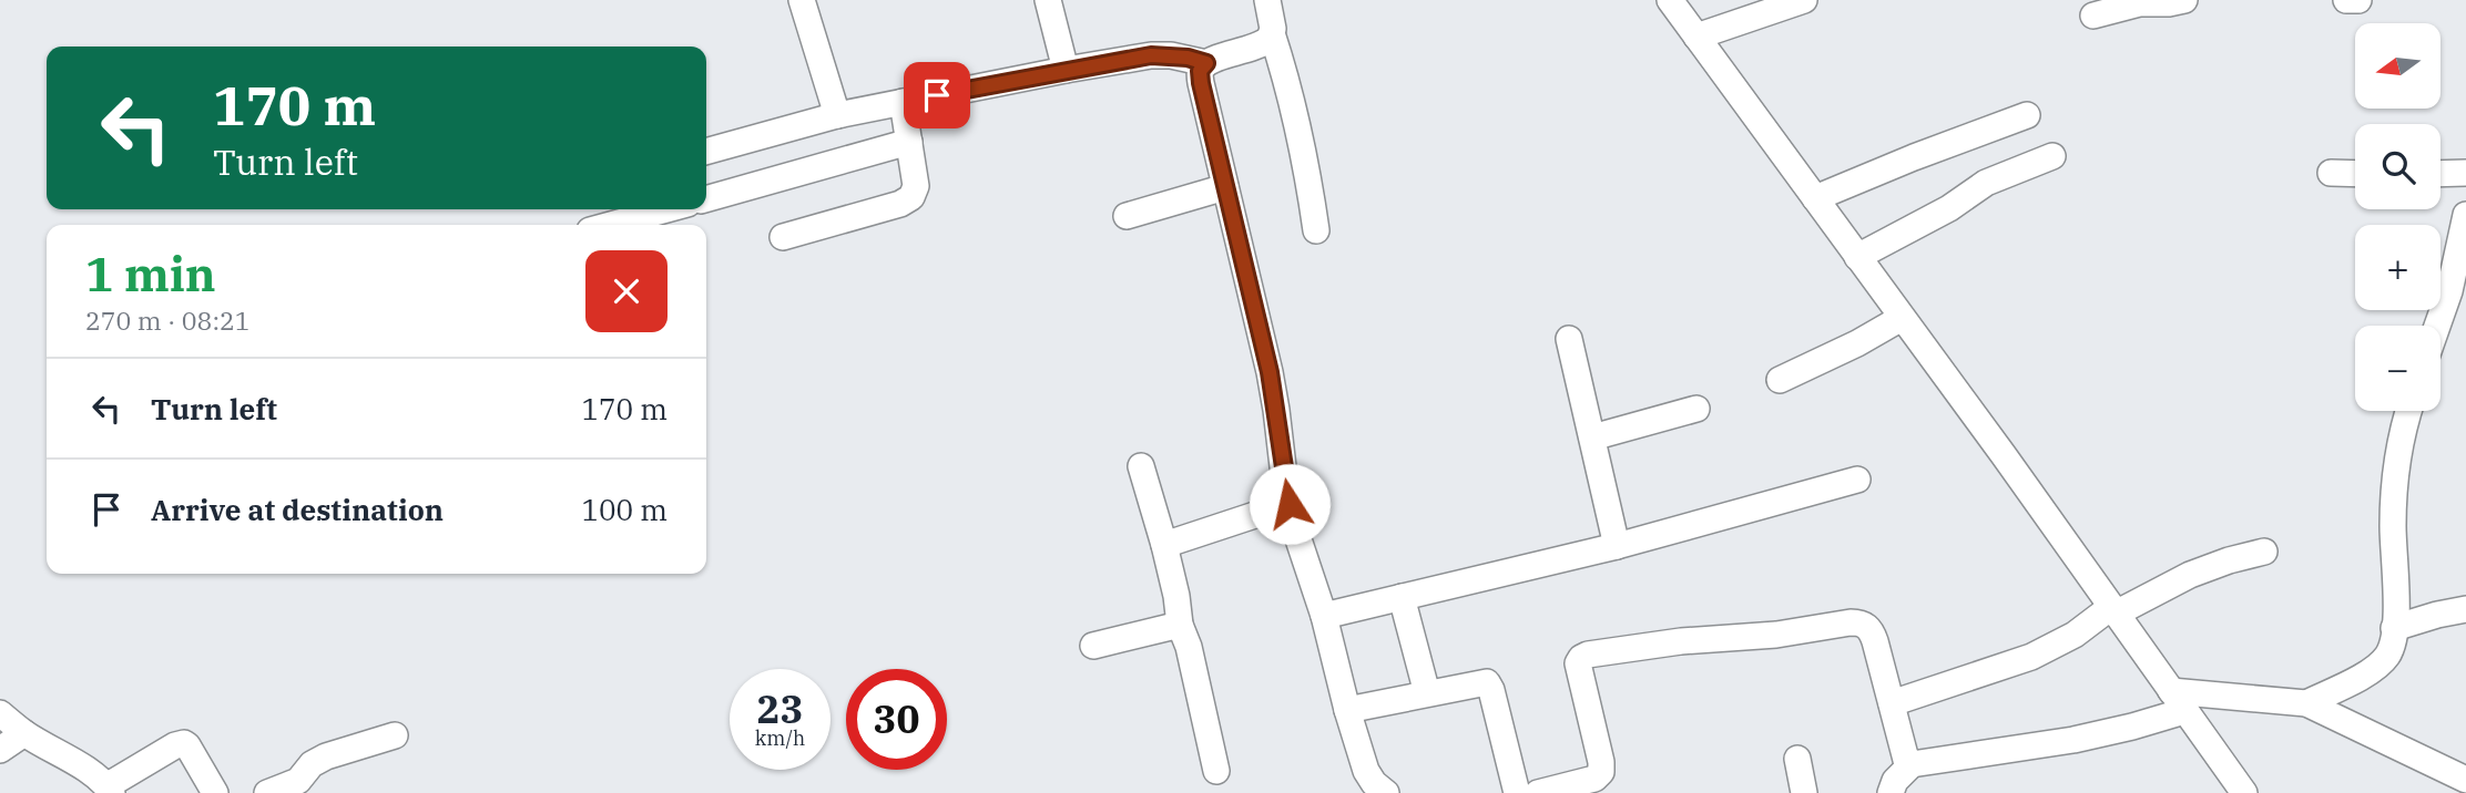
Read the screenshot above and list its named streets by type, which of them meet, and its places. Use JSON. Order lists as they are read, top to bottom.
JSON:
{
  "north": "left",
  "page": {
    "map_buttons": ["+", "−"],
    "turn": ["170 m", "Turn left"],
    "heading": ["1 min", "270 m · 08:21"],
    "list": [
      {
        "name": "Turn left",
        "value": "170 m"
      },
      {
        "name": "Arrive at destination",
        "value": "100 m"
      }
    ],
    "speed": "23 km/h",
    "limit": "30"
  }
}
